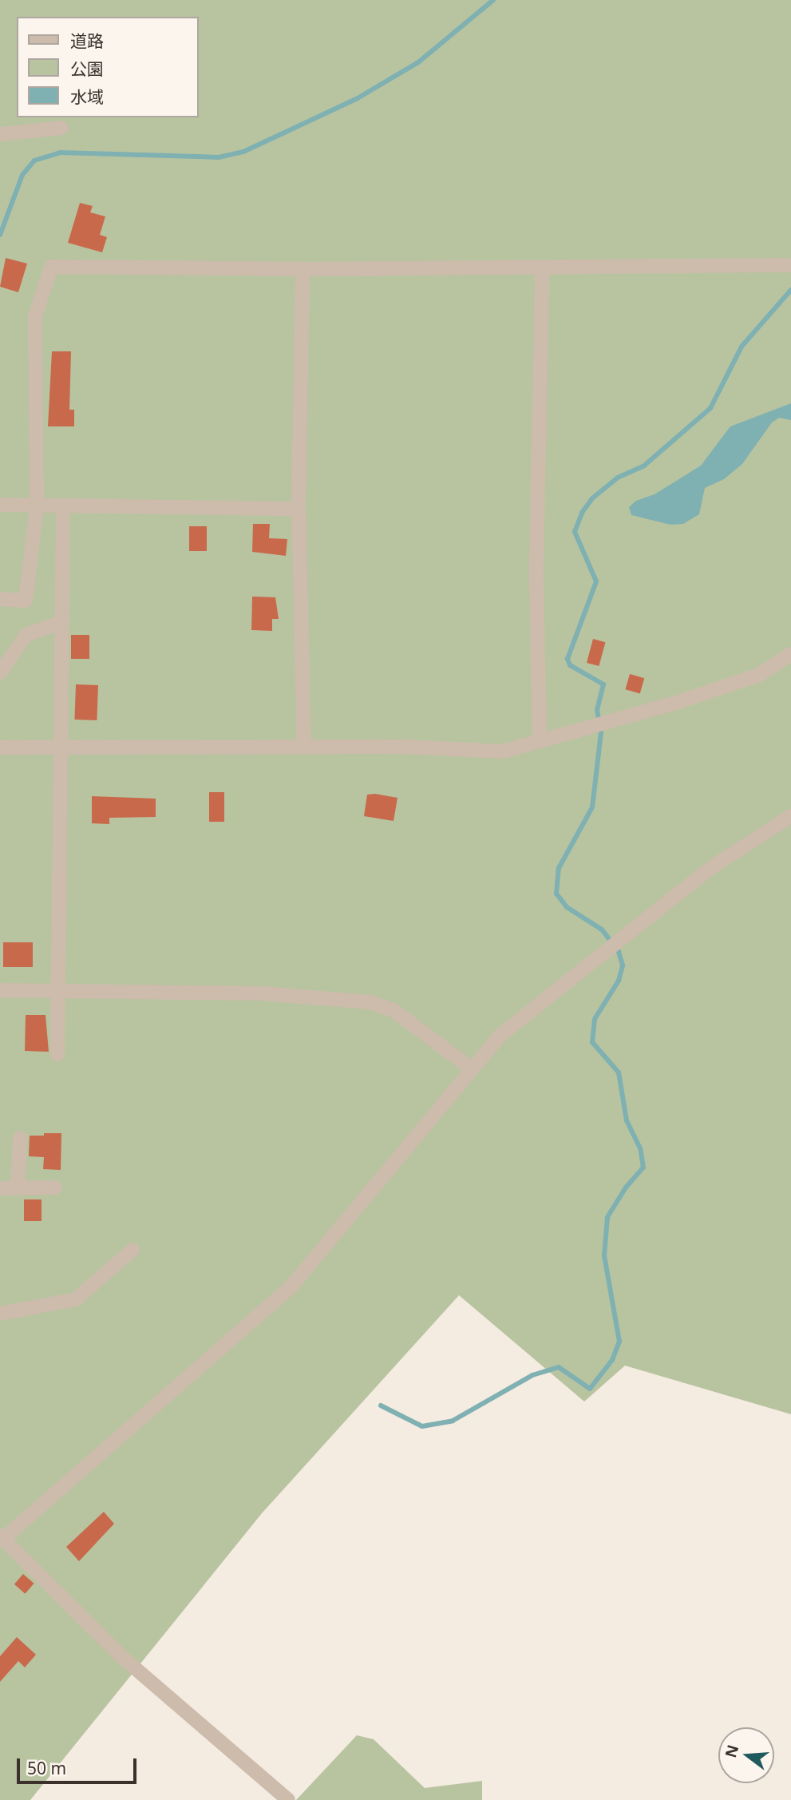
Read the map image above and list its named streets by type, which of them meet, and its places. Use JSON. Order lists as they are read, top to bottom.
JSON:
{
  "legend": ["道路", "公園", "水域"],
  "scale_bar": "50 m",
  "north": "left"
}
